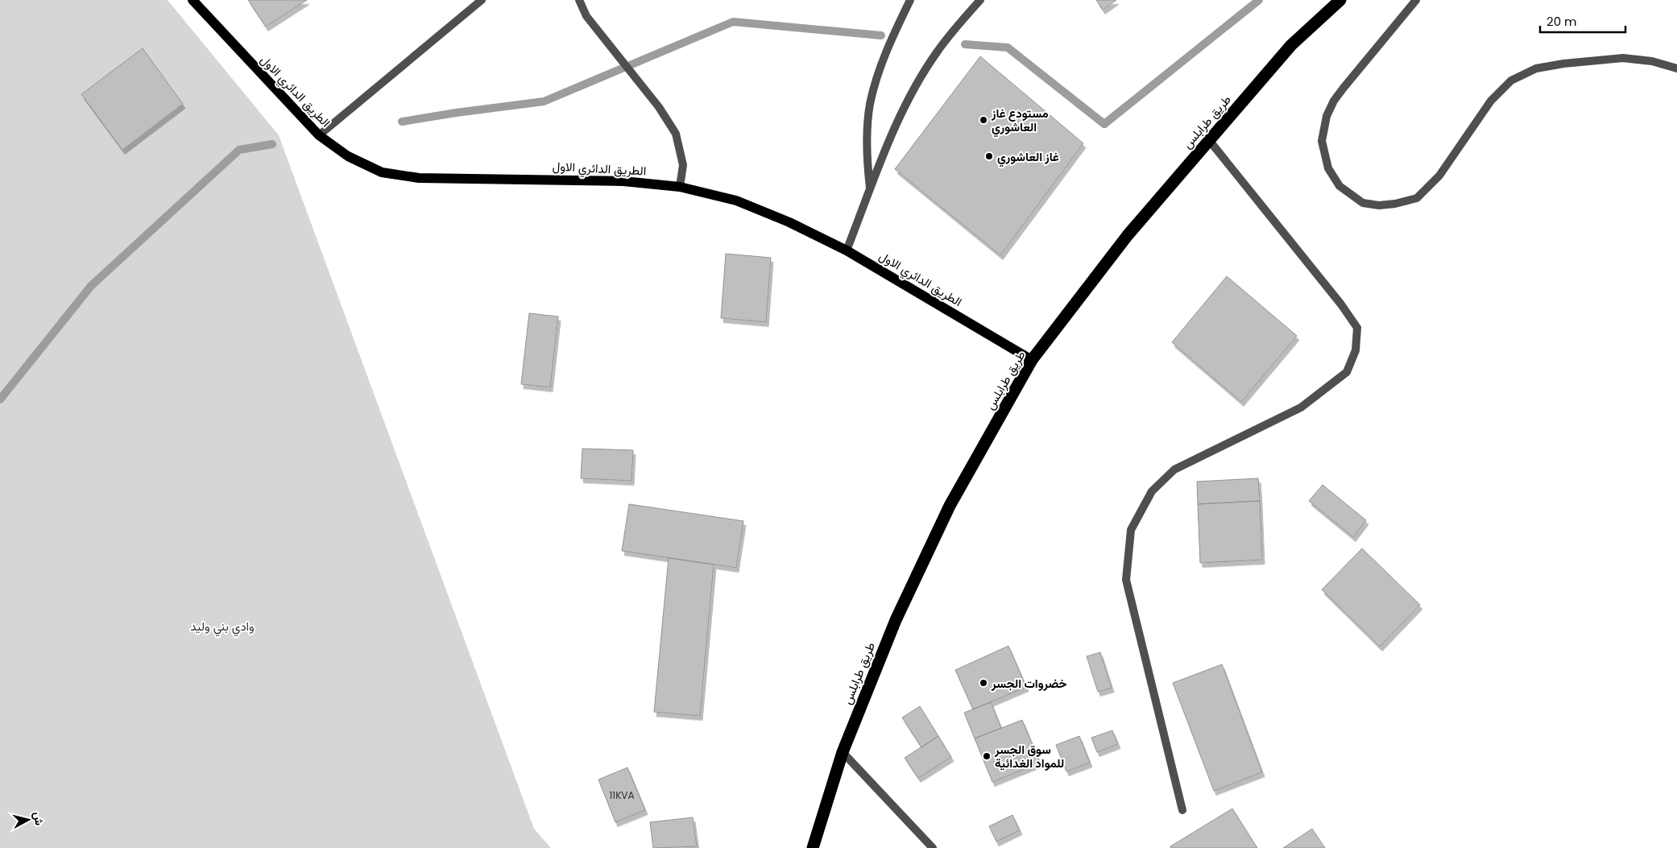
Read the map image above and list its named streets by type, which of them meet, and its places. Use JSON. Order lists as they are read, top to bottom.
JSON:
{
  "streets": {
    "highway": ["طريق طرابلس"],
    "main road": ["الطريق الدائري الاول"]
  },
  "crossings": [
    ["الطريق الدائري الاول", "طريق طرابلس"]
  ],
  "parks": ["وادي بني وليد"],
  "places": [
    "مستودع غاز العاشوري",
    "غاز العاشوري",
    "خضروات الجسر",
    "سوق الجسر للمواد الغدائية"
  ],
  "house_numbers": ["11KVA"],
  "scale_bar": "20 m",
  "north": "right"
}
